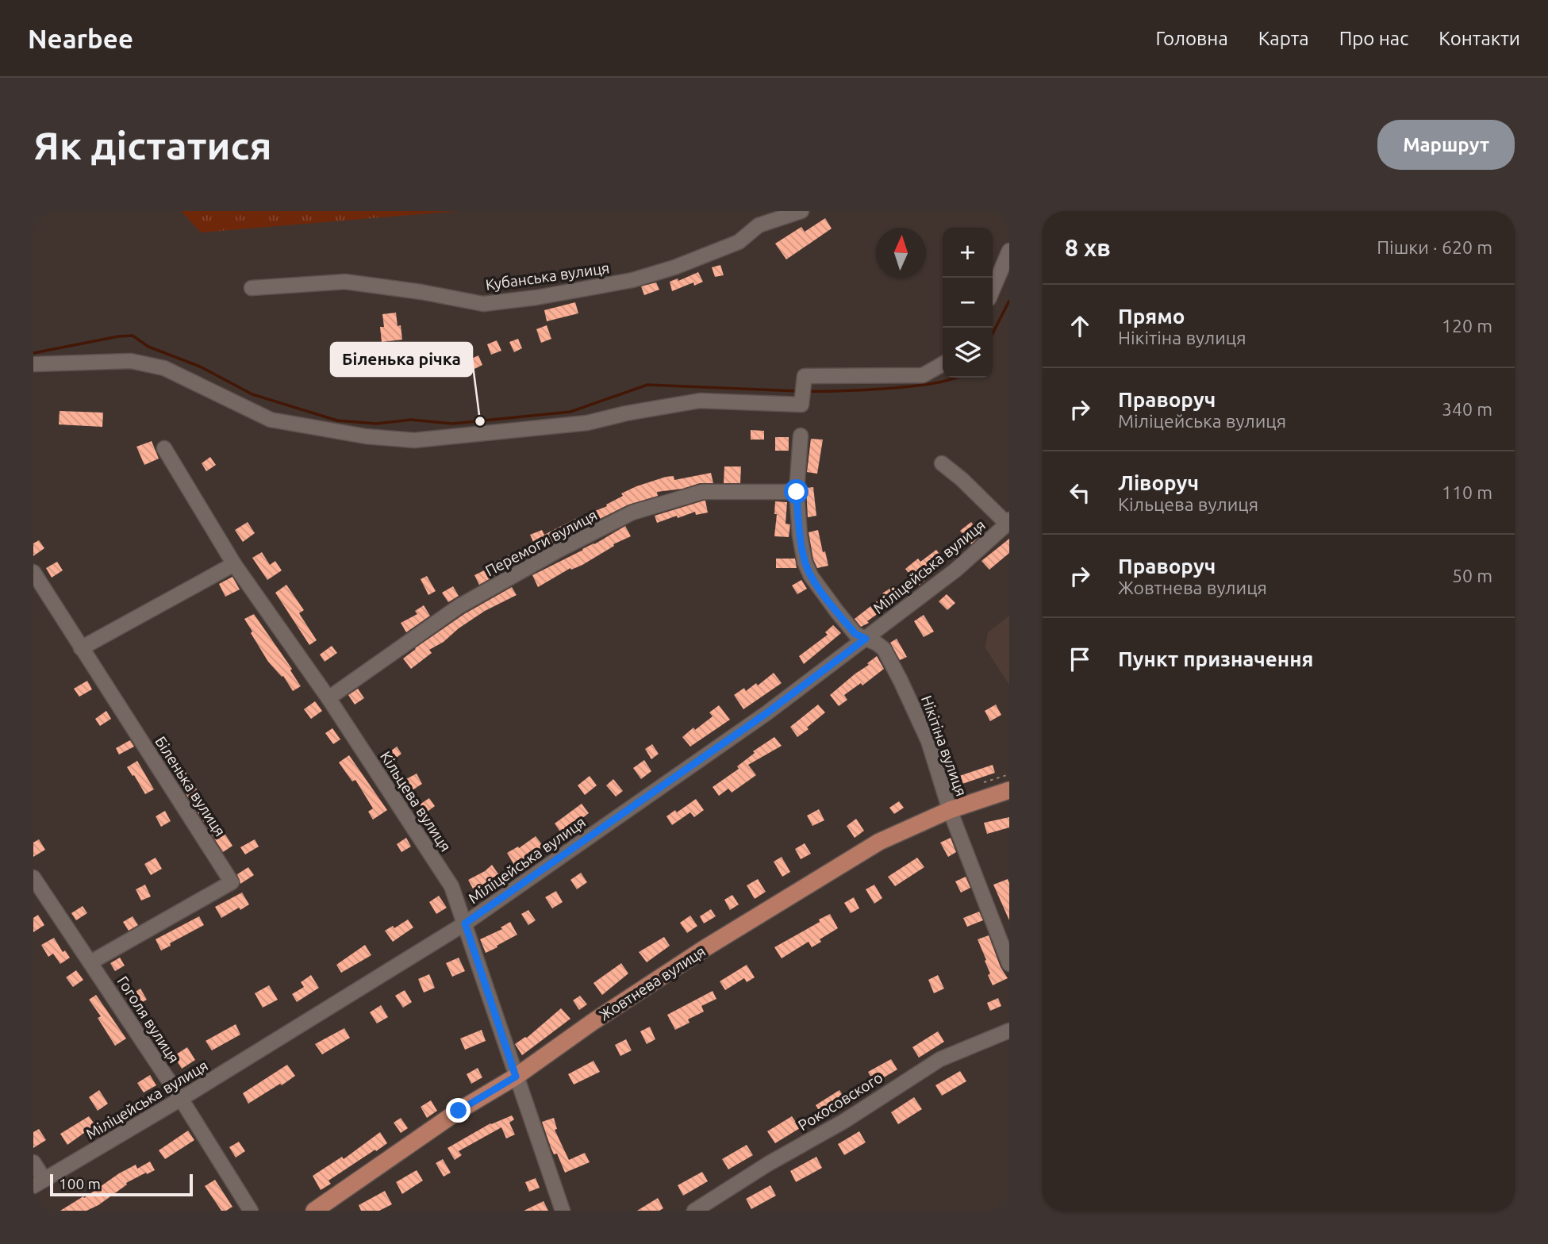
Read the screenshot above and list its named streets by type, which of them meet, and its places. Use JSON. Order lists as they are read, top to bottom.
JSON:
{
  "streets": {
    "main road": ["Жовтнева вулиця"],
    "street": [
      "Кубанська вулиця",
      "Перемоги вулиця",
      "Міліцейська вулиця",
      "Нікітіна вулиця",
      "Біленька вулиця",
      "Кільцева вулиця",
      "Гоголя вулиця",
      "Рокосовского"
    ]
  },
  "crossings": [
    ["Перемоги вулиця", "Нікітіна вулиця"],
    ["Перемоги вулиця", "Кільцева вулиця"],
    ["Міліцейська вулиця", "Нікітіна вулиця"],
    ["Міліцейська вулиця", "Кільцева вулиця"],
    ["Міліцейська вулиця", "Гоголя вулиця"],
    ["Нікітіна вулиця", "Жовтнева вулиця"],
    ["Біленька вулиця", "Гоголя вулиця"],
    ["Кільцева вулиця", "Жовтнева вулиця"]
  ],
  "places": ["Біленька річка"],
  "scale_bar": "100 m",
  "north": "top",
  "page": {
    "header": "Nearbee",
    "nav": [
      "Головна",
      "Карта",
      "Про нас",
      "Контакти"
    ],
    "buttons": "Маршрут",
    "title": "Як дістатися",
    "heading": ["8 хв", "Пішки · 620 m"],
    "map_buttons": ["+", "−"],
    "list": [
      ["Прямо", "Нікітіна вулиця", "120 m"],
      ["Праворуч", "Міліцейська вулиця", "340 m"],
      ["Ліворуч", "Кільцева вулиця", "110 m"],
      ["Праворуч", "Жовтнева вулиця", "50 m"],
      "Пункт призначення"
    ],
    "scale": "100 m"
  }
}
